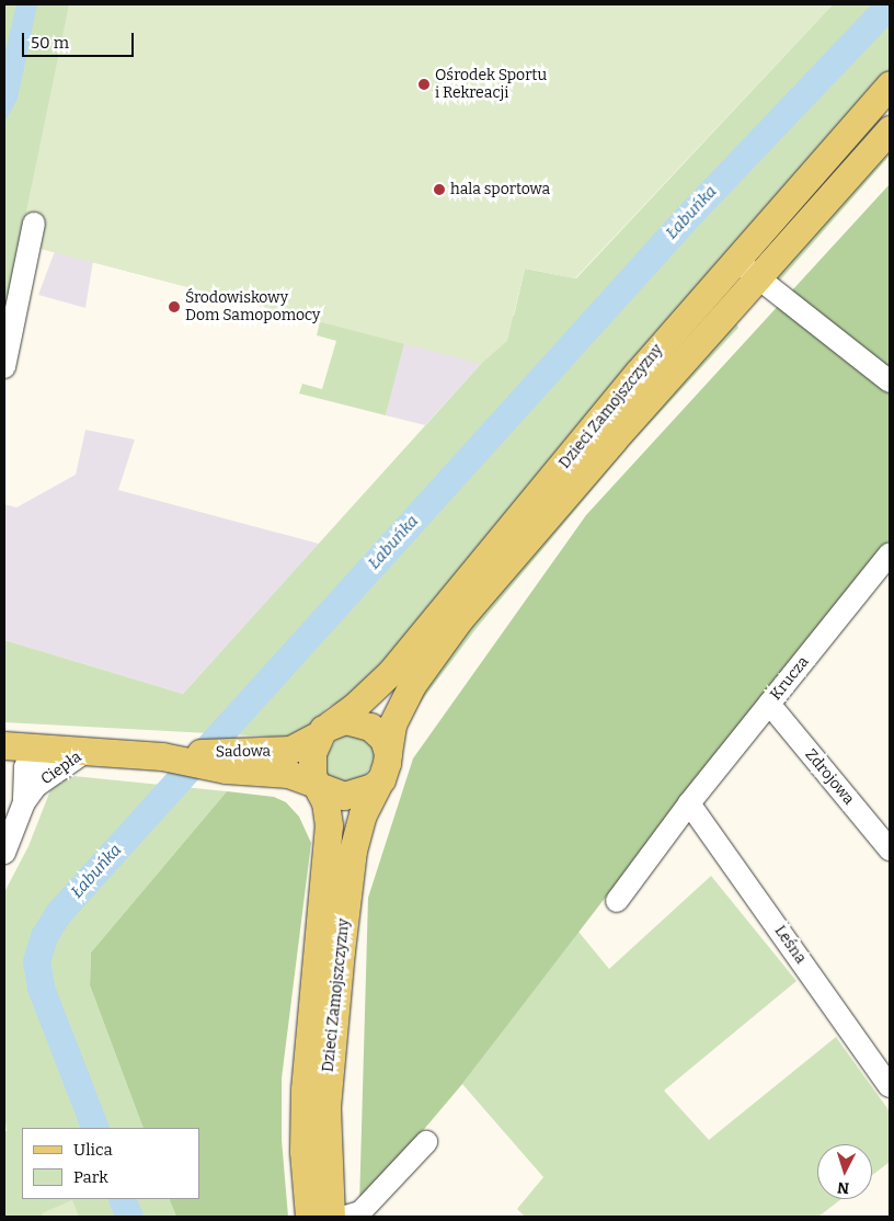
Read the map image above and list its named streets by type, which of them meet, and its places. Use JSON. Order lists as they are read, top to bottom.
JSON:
{
  "streets": {
    "main road": ["Dzieci Zamojszczyzny", "Sadowa"],
    "street": [
      "Krucza",
      "Ciepła",
      "Zdrojowa",
      "Leśna"
    ]
  },
  "crossings": [
    ["Dzieci Zamojszczyzny", "Sadowa"],
    ["Krucza", "Zdrojowa"],
    ["Krucza", "Leśna"],
    ["Sadowa", "Ciepła"]
  ],
  "water": ["Łabuńka"],
  "places": ["Ośrodek Sportu i Rekreacji", "hala sportowa", "Środowiskowy Dom Samopomocy"],
  "legend": ["Ulica", "Park"],
  "scale_bar": "50 m",
  "north": "bottom"
}
